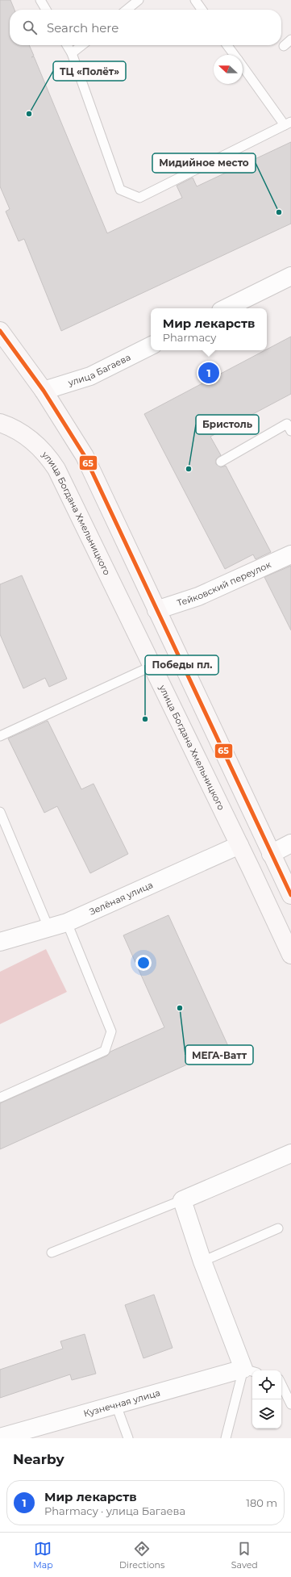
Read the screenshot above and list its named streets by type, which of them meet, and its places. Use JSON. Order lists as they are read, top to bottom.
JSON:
{
  "streets": {
    "main road": ["улица Богдана Хмельницкого"],
    "street": [
      "улица Багаева",
      "Тейковский переулок",
      "Зелёная улица",
      "Кузнечная улица"
    ]
  },
  "crossings": [
    ["улица Богдана Хмельницкого", "Зелёная улица"]
  ],
  "places": [
    "ТЦ «Полёт»",
    "Мидийное место",
    "Бристоль",
    "Победы пл.",
    "МЕГА-Ватт"
  ],
  "lines": ["transit line 65"],
  "north": "left",
  "page": {
    "search": "Search here",
    "popup": ["Мир лекарств", "Pharmacy"],
    "pins": "1",
    "heading": "Nearby",
    "list": [
      {
        "mark": "1",
        "name": "Мир лекарств",
        "note": "Pharmacy · улица Багаева",
        "value": "180 m"
      }
    ],
    "nav": ["Map", "Directions", "Saved"]
  }
}
